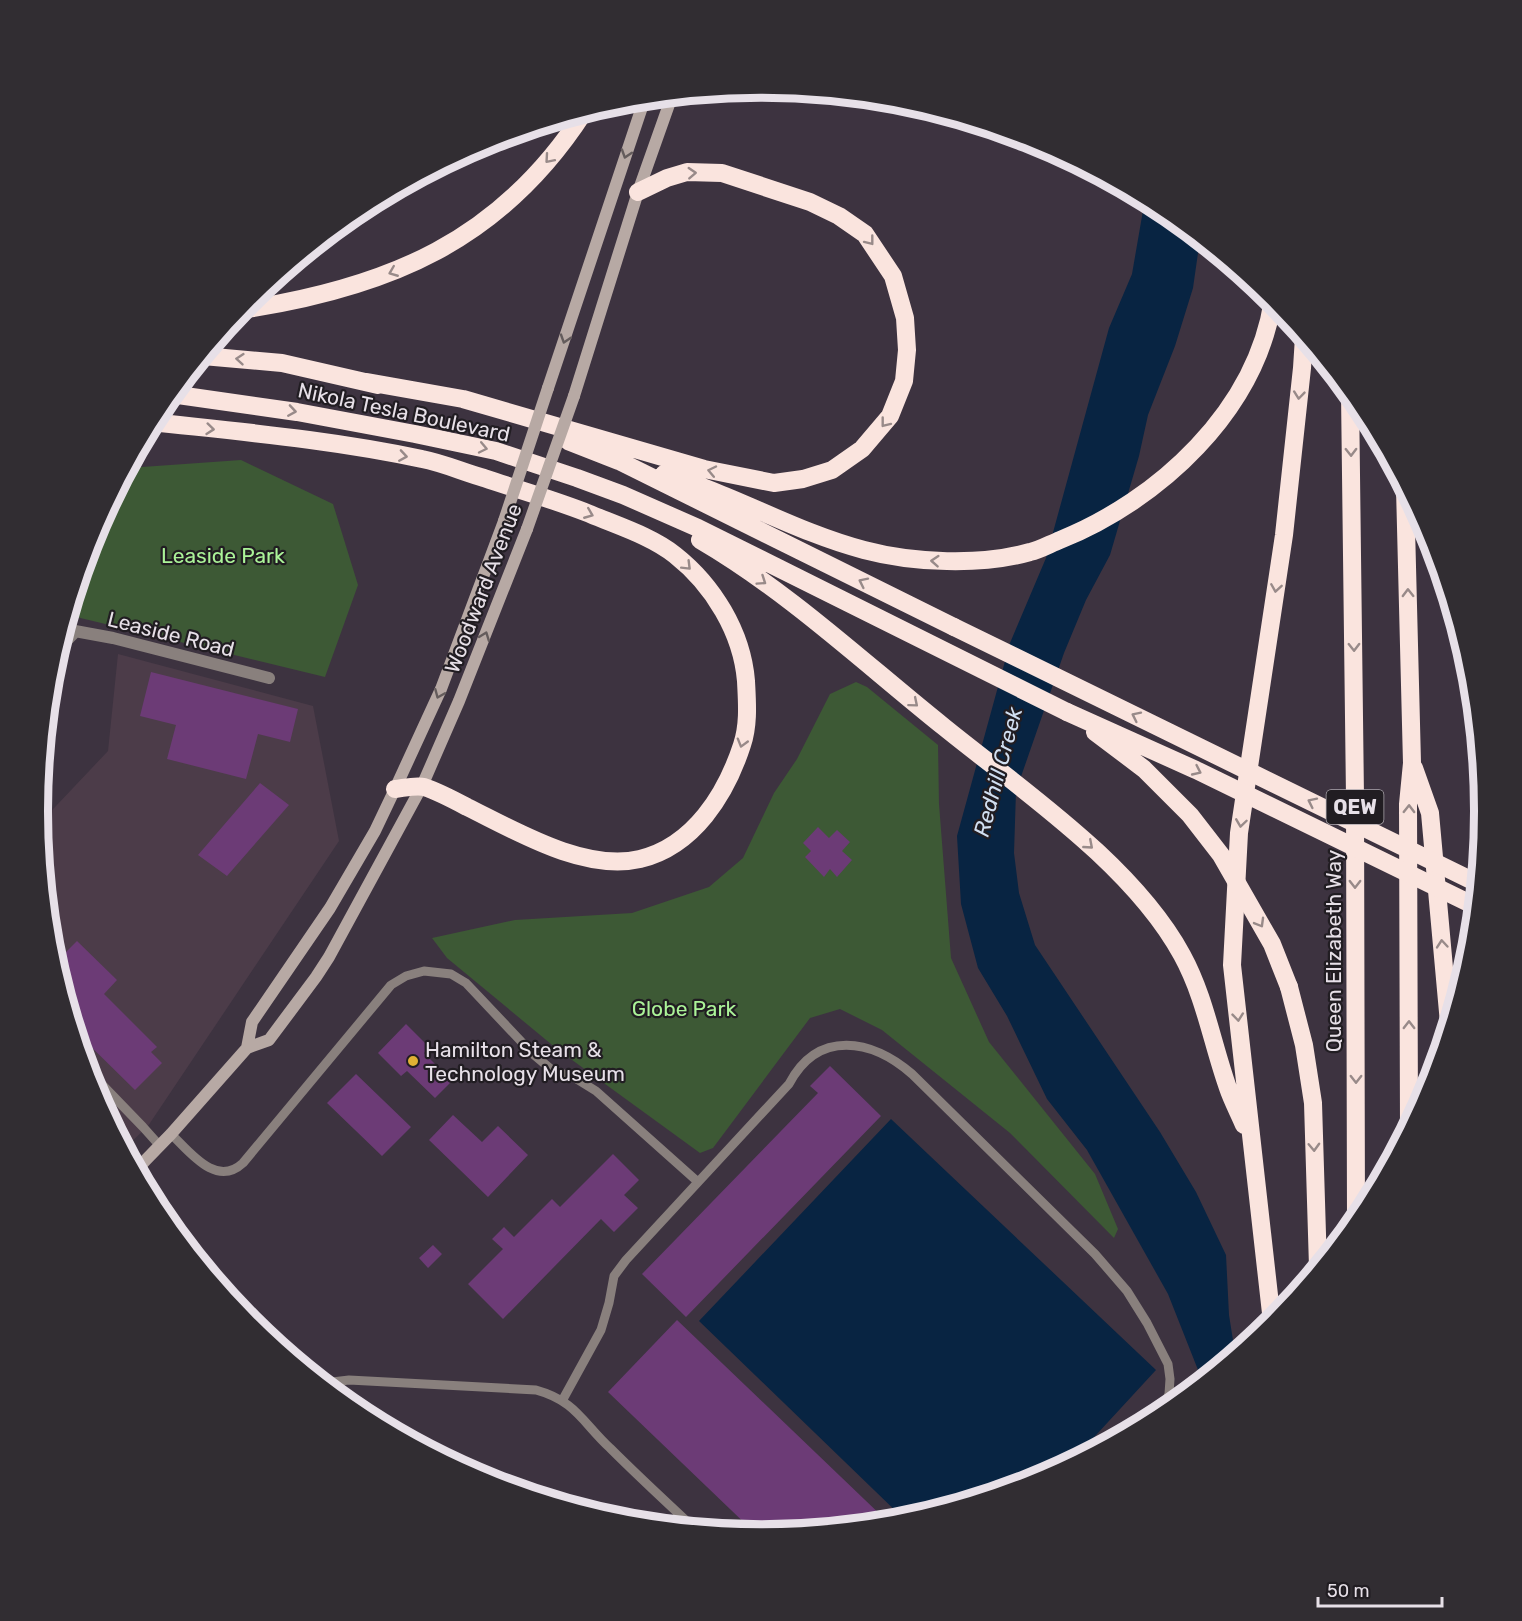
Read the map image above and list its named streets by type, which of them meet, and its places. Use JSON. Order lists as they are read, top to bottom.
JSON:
{
  "streets": {
    "highway": ["Nikola Tesla Boulevard", "QEW", "Queen Elizabeth Way"],
    "main road": ["Woodward Avenue"],
    "street": ["Leaside Road"]
  },
  "water": ["Redhill Creek"],
  "parks": ["Leaside Park", "Globe Park"],
  "places": ["Hamilton Steam & Technology Museum"],
  "scale_bar": "50 m"
}
